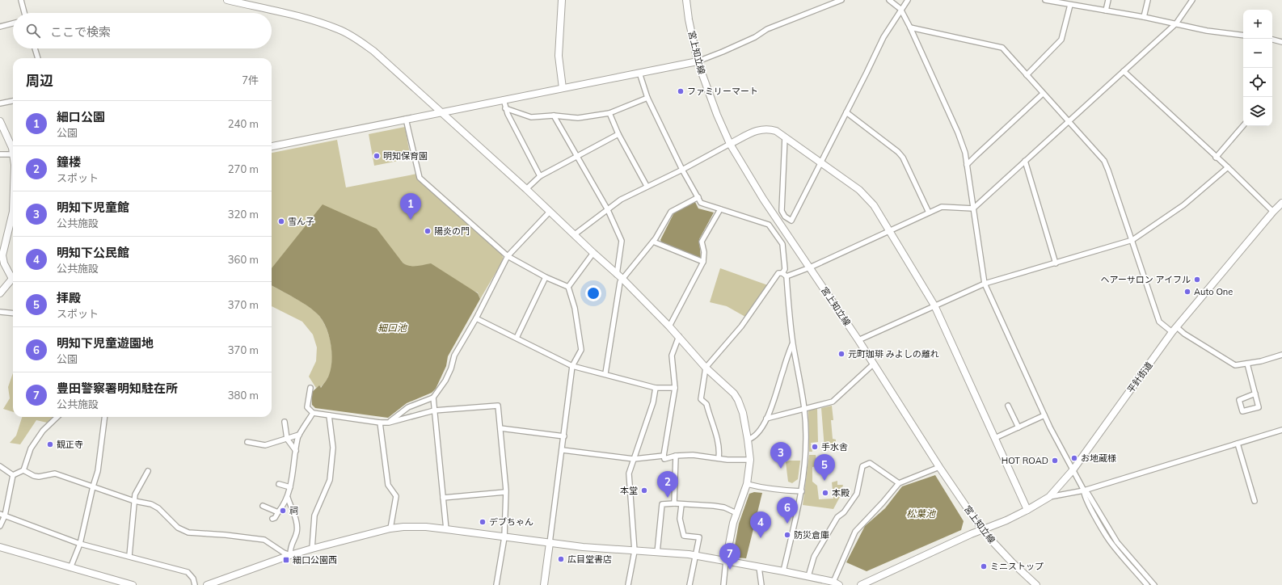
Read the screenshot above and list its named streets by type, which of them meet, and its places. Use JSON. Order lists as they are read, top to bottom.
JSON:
{
  "streets": {
    "street": ["宮上知立線", "平針街道"]
  },
  "crossings": [
    ["宮上知立線", "平針街道"]
  ],
  "water": ["細口池", "松葉池"],
  "places": {
    "other": [
      "ファミリーマート",
      "明知保育園",
      "雪ん子",
      "陽炎の門",
      "ヘアーサロン アイフル",
      "Auto One",
      "元町珈琲 みよしの離れ",
      "観正寺",
      "手水舎",
      "お地蔵様",
      "HOT ROAD",
      "本堂",
      "本殿",
      "祠",
      "デブちゃん",
      "防災倉庫",
      "広目堂書店",
      "ミニストップ"
    ],
    "transit": ["細口公園西"]
  },
  "page": {
    "map_buttons": ["+", "−"],
    "search": "ここで検索",
    "heading": ["周辺", "7件"],
    "list": [
      {
        "mark": "1",
        "name": "細口公園",
        "note": "公園",
        "value": "240 m"
      },
      {
        "mark": "2",
        "name": "鐘楼",
        "note": "スポット",
        "value": "270 m"
      },
      {
        "mark": "3",
        "name": "明知下児童館",
        "note": "公共施設",
        "value": "320 m"
      },
      {
        "mark": "4",
        "name": "明知下公民館",
        "note": "公共施設",
        "value": "360 m"
      },
      {
        "mark": "5",
        "name": "拝殿",
        "note": "スポット",
        "value": "370 m"
      },
      {
        "mark": "6",
        "name": "明知下児童遊園地",
        "note": "公園",
        "value": "370 m"
      },
      {
        "mark": "7",
        "name": "豊田警察署明知駐在所",
        "note": "公共施設",
        "value": "380 m"
      }
    ],
    "pins": [
      "1",
      "3",
      "5",
      "2",
      "6",
      "4",
      "7"
    ]
  }
}
